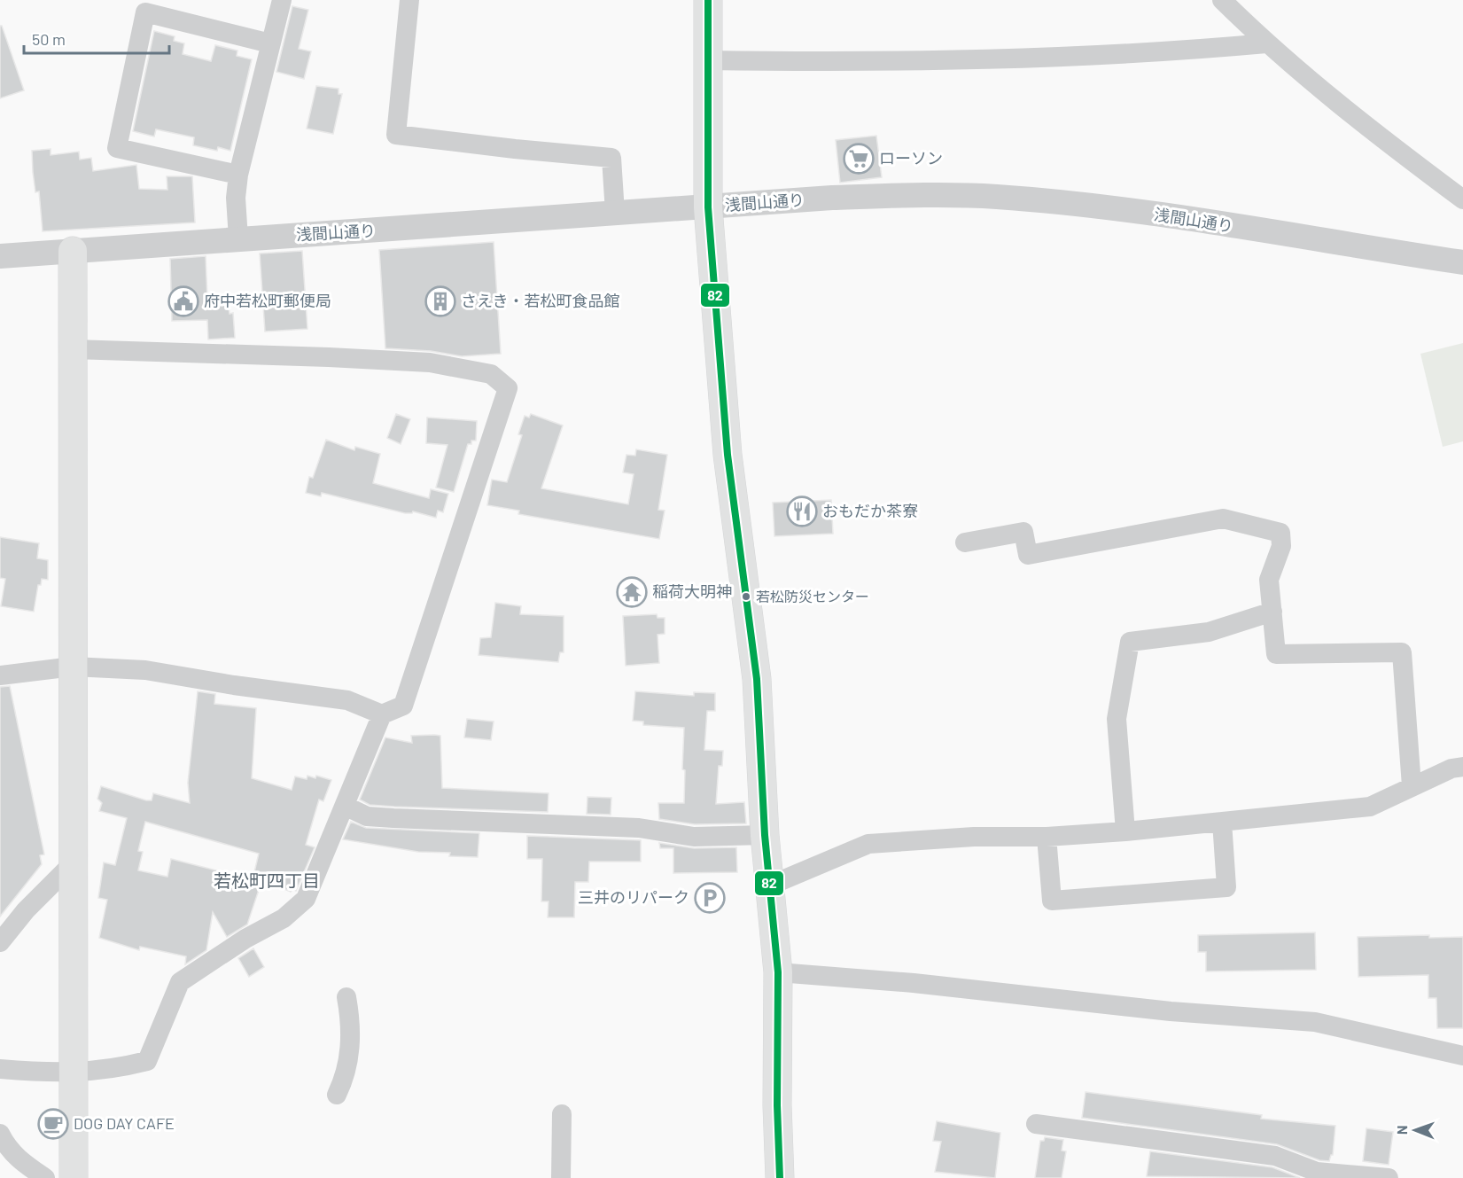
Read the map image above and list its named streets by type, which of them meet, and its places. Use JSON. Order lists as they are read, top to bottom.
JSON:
{
  "streets": {
    "street": ["浅間山通り"]
  },
  "districts": ["若松町四丁目"],
  "places": {
    "supermarket": ["ローソン"],
    "public building": ["府中若松町郵便局"],
    "building": ["さえき・若松町食品館"],
    "restaurant": ["おもだか茶寮"],
    "temple": ["稲荷大明神"],
    "other": ["若松防災センター"],
    "parking": ["三井のリパーク"],
    "cafe": ["DOG DAY CAFE"]
  },
  "lines": ["transit line 82"],
  "scale_bar": "50 m",
  "north": "left"
}
